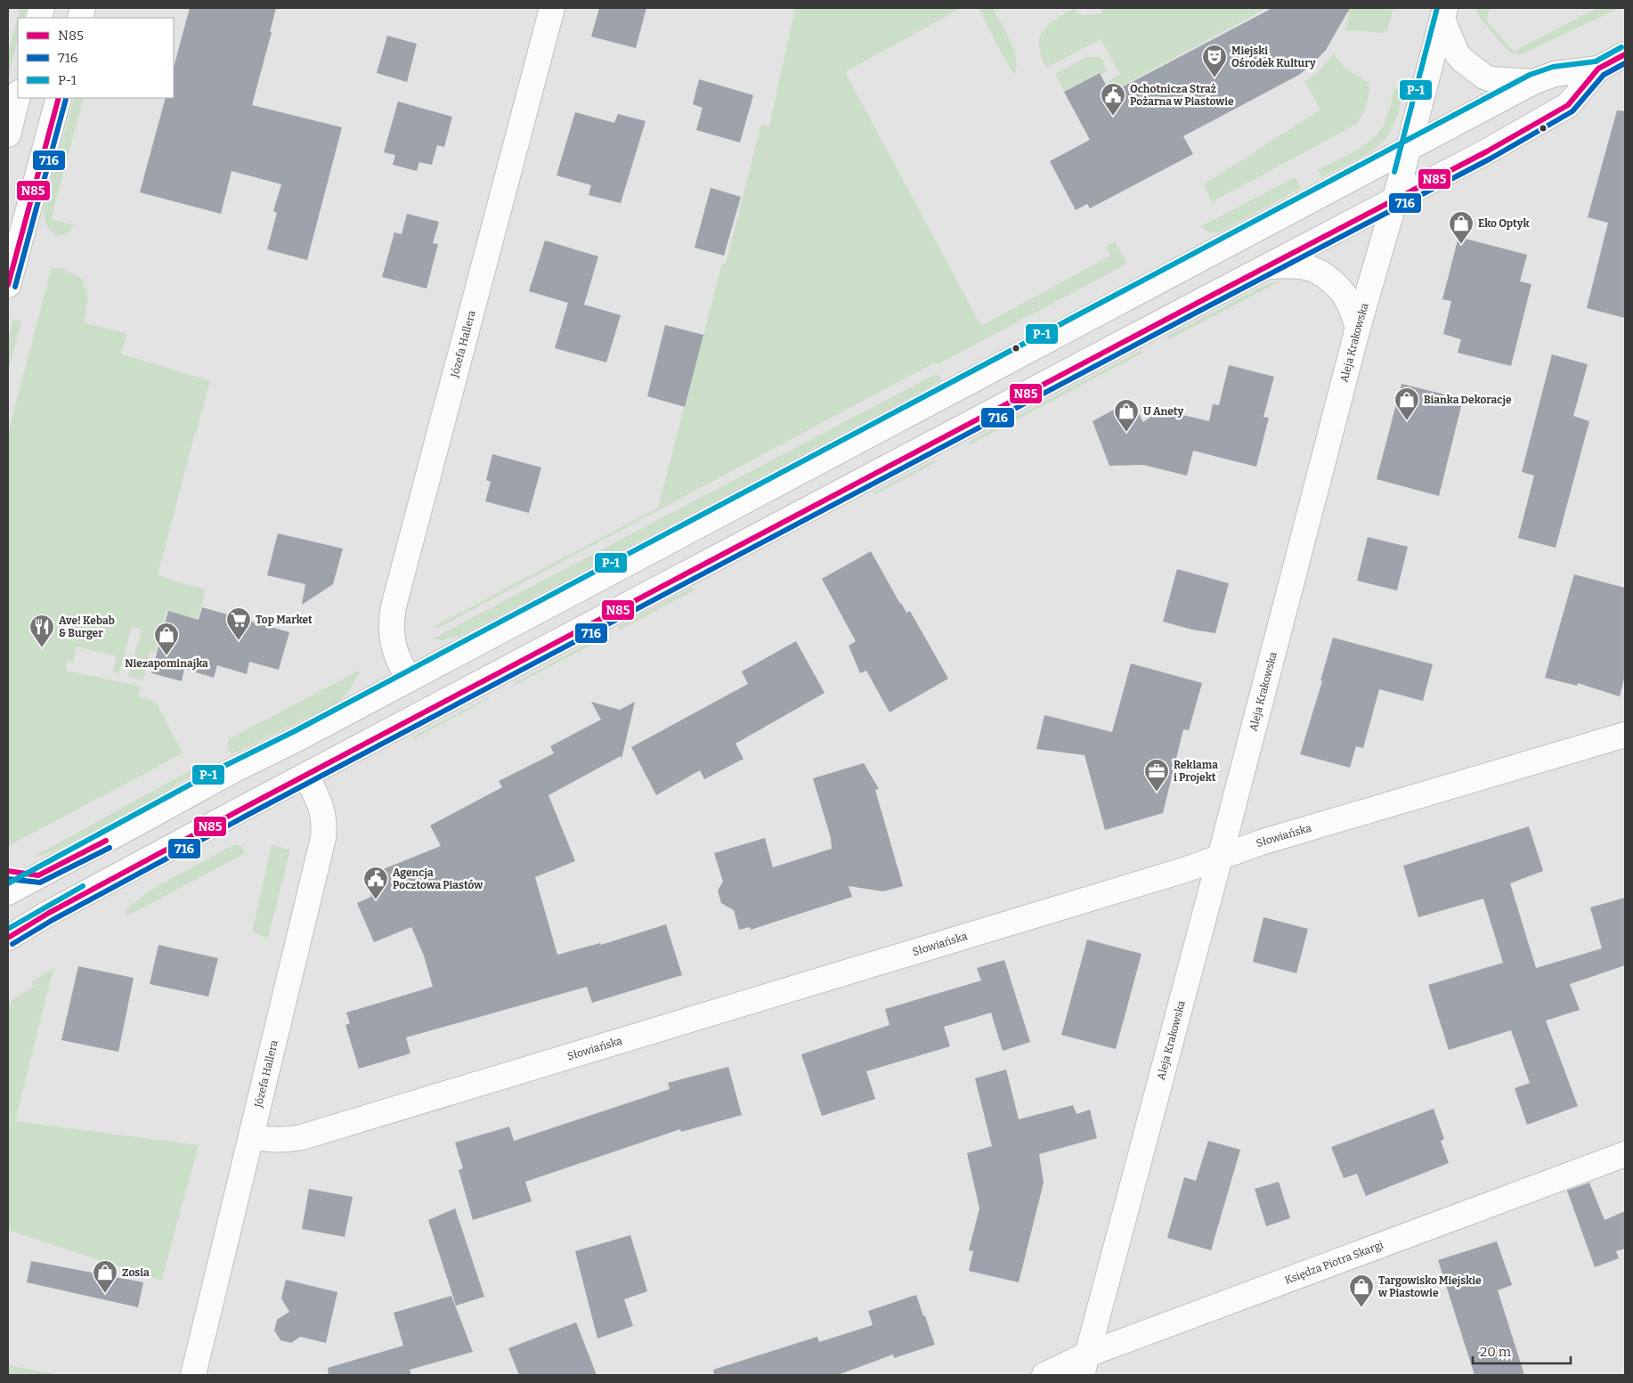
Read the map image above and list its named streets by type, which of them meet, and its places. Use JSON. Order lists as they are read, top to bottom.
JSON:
{
  "streets": {
    "street": [
      "Aleja Krakowska",
      "Józefa Hallera",
      "Słowiańska",
      "Księdza Piotra Skargi"
    ]
  },
  "crossings": [
    ["Aleja Krakowska", "Słowiańska"],
    ["Aleja Krakowska", "Księdza Piotra Skargi"],
    ["Józefa Hallera", "Słowiańska"]
  ],
  "places": {
    "theatre": ["Miejski Ośrodek Kultury"],
    "public building": ["Ochotnicza Straż Pożarna w Piastowie", "Agencja Pocztowa Piastów"],
    "shop": [
      "Eko Optyk",
      "Bianka Dekoracje",
      "U Anety",
      "Niezapominajka",
      "Zosia",
      "Targowisko Miejskie w Piastowie"
    ],
    "supermarket": ["Top Market"],
    "restaurant": ["Ave! Kebab & Burger"],
    "office": ["Reklama i Projekt"]
  },
  "lines": ["transit line P-1", "transit line N85", "transit line 716"],
  "legend": ["N85", "716", "P-1"],
  "scale_bar": "20 m"
}
